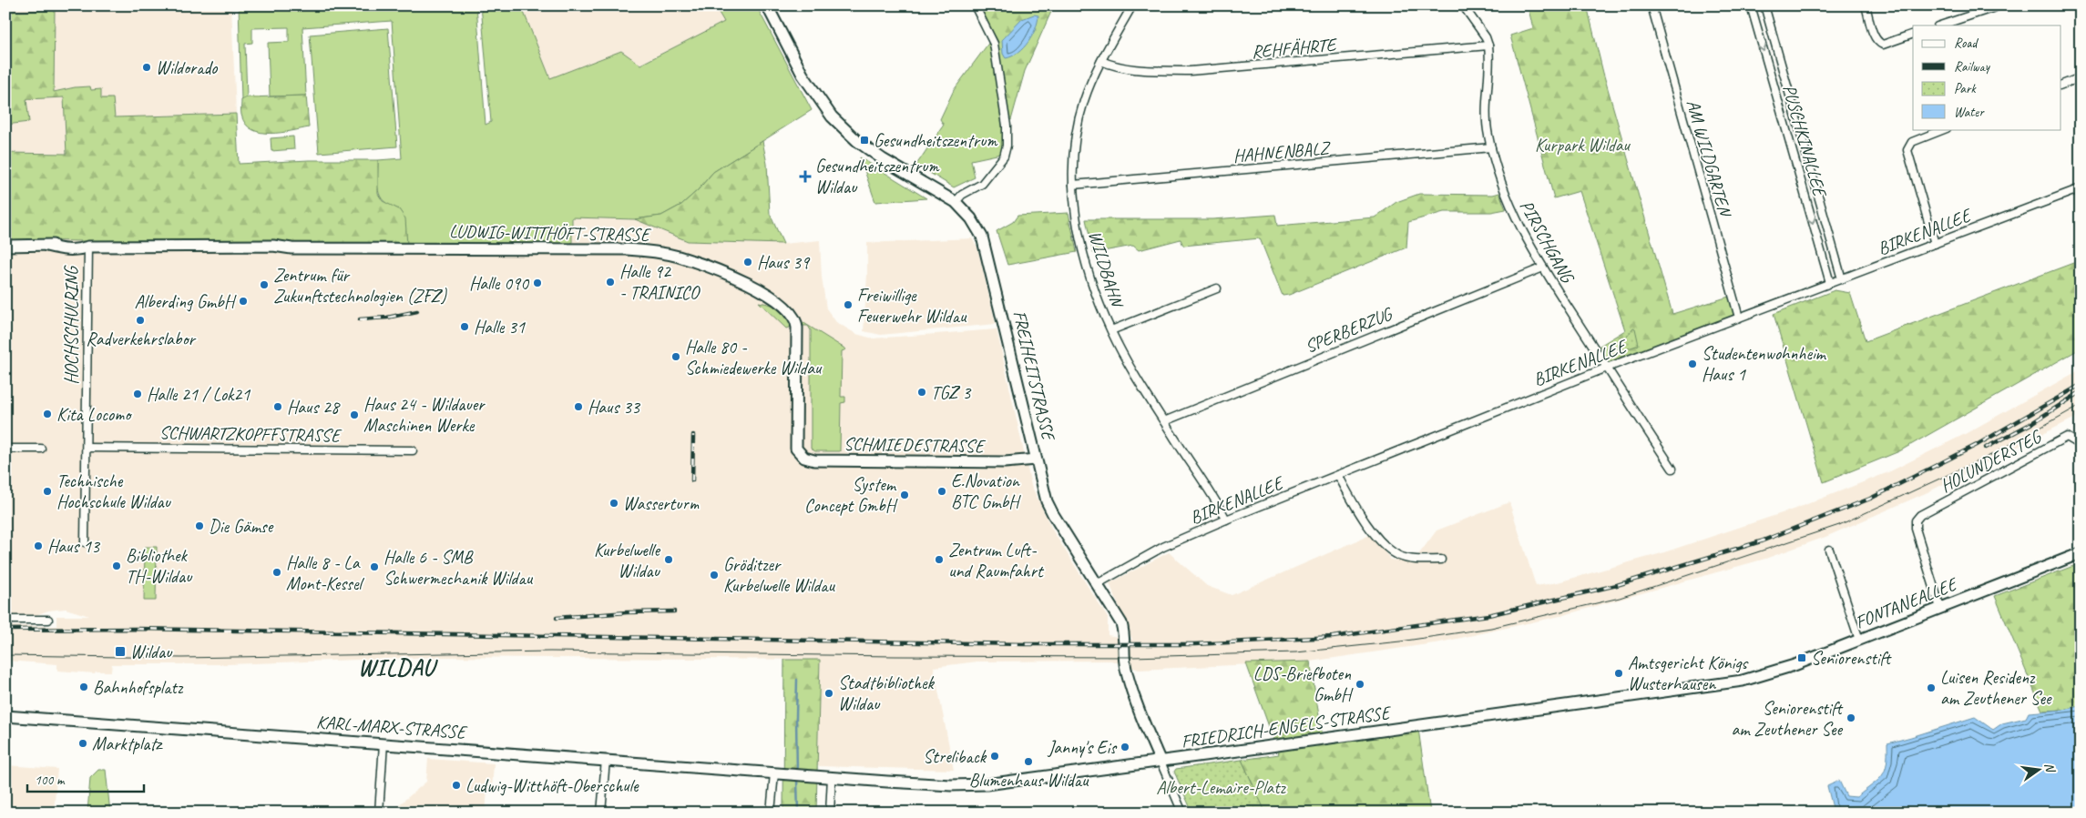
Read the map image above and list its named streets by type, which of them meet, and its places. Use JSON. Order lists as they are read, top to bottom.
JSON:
{
  "streets": {
    "main road": [
      "LUDWIG-WITTHÖFT-STRASSE",
      "HOCHSCHULRING",
      "FREIHEITSTRASSE",
      "SCHMIEDESTRASSE",
      "FONTANEALLEE",
      "KARL-MARX-STRASSE",
      "FRIEDRICH-ENGELS-STRASSE"
    ],
    "street": [
      "REHFÄHRTE",
      "PUSCHKINALLEE",
      "HAHNENBALZ",
      "AM WILDGARTEN",
      "BIRKENALLEE",
      "PIRSCHGANG",
      "WILDBAHN",
      "SPERBERZUG",
      "SCHWARTZKOPFFSTRASSE",
      "HOLUNDERSTEG"
    ]
  },
  "crossings": [
    ["REHFÄHRTE", "PIRSCHGANG"],
    ["REHFÄHRTE", "WILDBAHN"],
    ["PUSCHKINALLEE", "BIRKENALLEE"],
    ["HAHNENBALZ", "PIRSCHGANG"],
    ["HAHNENBALZ", "WILDBAHN"],
    ["AM WILDGARTEN", "BIRKENALLEE"],
    ["BIRKENALLEE", "PIRSCHGANG"],
    ["BIRKENALLEE", "WILDBAHN"],
    ["BIRKENALLEE", "FREIHEITSTRASSE"],
    ["LUDWIG-WITTHÖFT-STRASSE", "HOCHSCHULRING"],
    ["LUDWIG-WITTHÖFT-STRASSE", "SCHMIEDESTRASSE"],
    ["PIRSCHGANG", "SPERBERZUG"],
    ["WILDBAHN", "SPERBERZUG"],
    ["HOCHSCHULRING", "SCHWARTZKOPFFSTRASSE"],
    ["FREIHEITSTRASSE", "SCHMIEDESTRASSE"],
    ["FREIHEITSTRASSE", "FRIEDRICH-ENGELS-STRASSE"],
    ["HOLUNDERSTEG", "FONTANEALLEE"],
    ["FONTANEALLEE", "FRIEDRICH-ENGELS-STRASSE"],
    ["KARL-MARX-STRASSE", "FRIEDRICH-ENGELS-STRASSE"]
  ],
  "districts": ["WILDAU"],
  "parks": ["Kurpark Wildau", "Albert-Lemaire-Platz"],
  "places": {
    "other": [
      "Wildorado",
      "Haus 39",
      "Halle 92 - TRAINICO",
      "Halle 090",
      "Zentrum für Zukunftstechnologien (ZFZ)",
      "Alberding GmbH",
      "Freiwillige Feuerwehr Wildau",
      "Radverkehrslabor",
      "Halle 31",
      "Halle 80 - Schmiedewerke Wildau",
      "Studentenwohnheim Haus 1",
      "TGZ 3",
      "Halle 21 / Lok21",
      "Haus 28",
      "Haus 33",
      "Kita Locomo",
      "Haus 24 - Wildauer Maschinen Werke",
      "Technische Hochschule Wildau",
      "E.Novation BTC GmbH",
      "System Concept GmbH",
      "Wasserturm",
      "Die Gämse",
      "Haus 13",
      "Kurbelwelle Wildau",
      "Zentrum Luft- und Raumfahrt",
      "Bibliothek TH-Wildau",
      "Halle 6 - SMB Schwermechanik Wildau",
      "Halle 8 - La Mont-Kessel",
      "Gröditzer Kurbelwelle Wildau",
      "Amtsgericht Königs Wusterhausen",
      "LDS-Briefboten GmbH",
      "Bahnhofsplatz",
      "Luisen Residenz am Zeuthener See",
      "Stadtbibliothek Wildau",
      "Seniorenstift am Zeuthener See",
      "Marktplatz",
      "Janny's Eis",
      "Streliback",
      "Blumenhaus Wildau",
      "Ludwig-Witthöft-Oberschule"
    ],
    "transit": ["Gesundheitszentrum", "Wildau", "Seniorenstift"],
    "health": ["Gesundheitszentrum Wildau"]
  },
  "legend": [
    "Road",
    "Railway",
    "Park",
    "Water"
  ],
  "scale_bar": "100 m",
  "north": "right"
}
